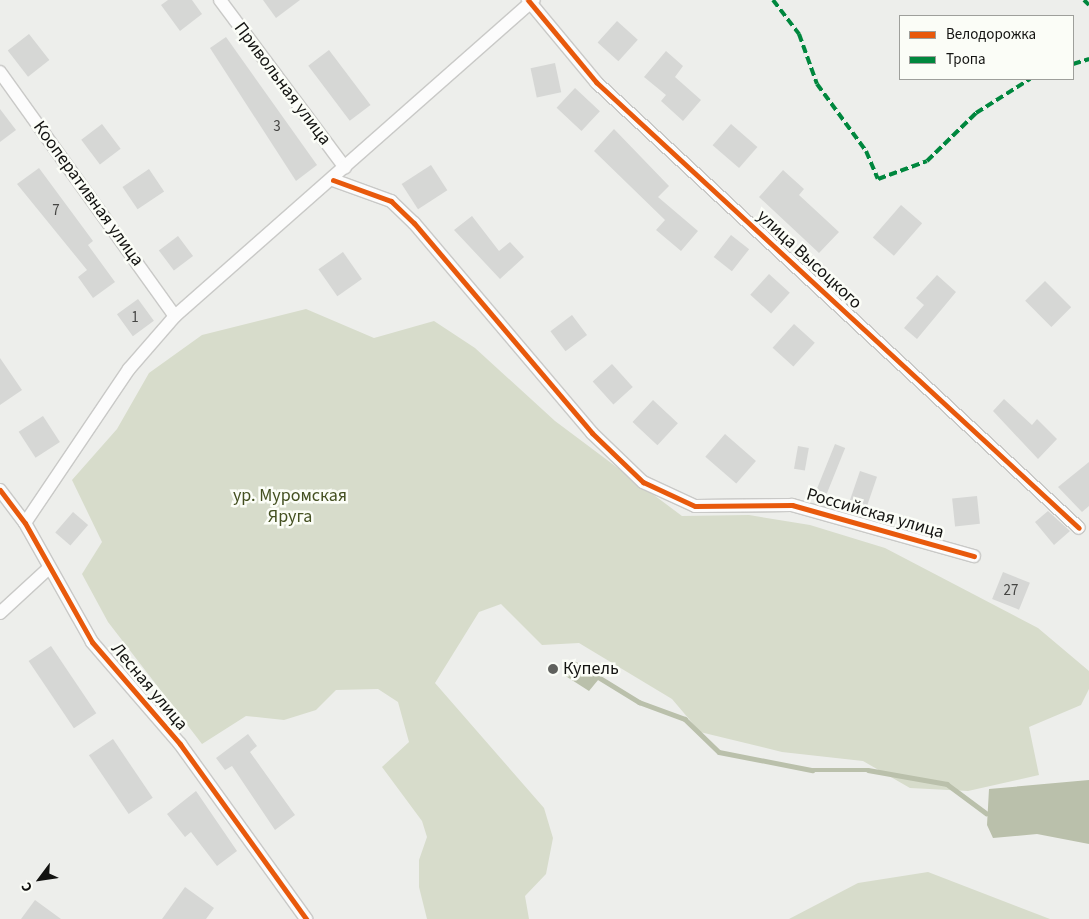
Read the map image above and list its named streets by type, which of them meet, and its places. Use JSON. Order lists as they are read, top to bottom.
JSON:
{
  "streets": {
    "street": [
      "Привольная улица",
      "Кооперативная улица",
      "улица Высоцкого",
      "Российская улица",
      "Лесная улица"
    ]
  },
  "parks": ["ур. Муромская Яруга"],
  "places": ["Купель"],
  "house_numbers": [
    "3",
    "7",
    "1",
    "27"
  ],
  "legend": ["Велодорожка", "Тропа"],
  "north": "bottom left"
}
